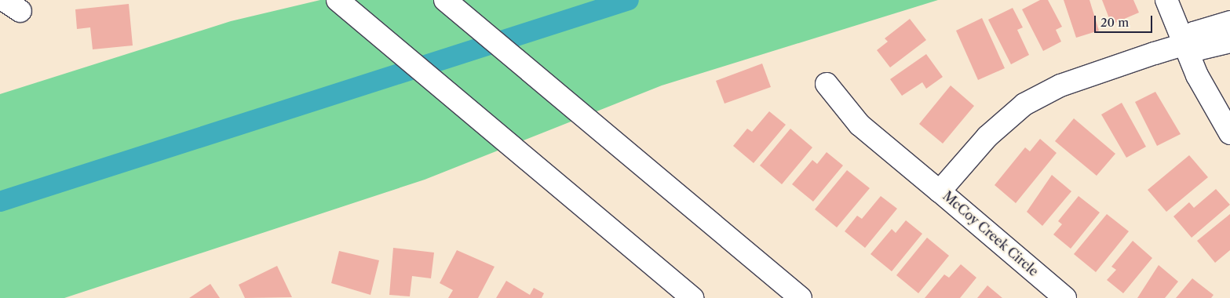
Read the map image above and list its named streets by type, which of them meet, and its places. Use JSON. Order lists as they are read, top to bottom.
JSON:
{
  "streets": {
    "main road": ["McCoy Creek Circle"]
  },
  "scale_bar": "20 m"
}
